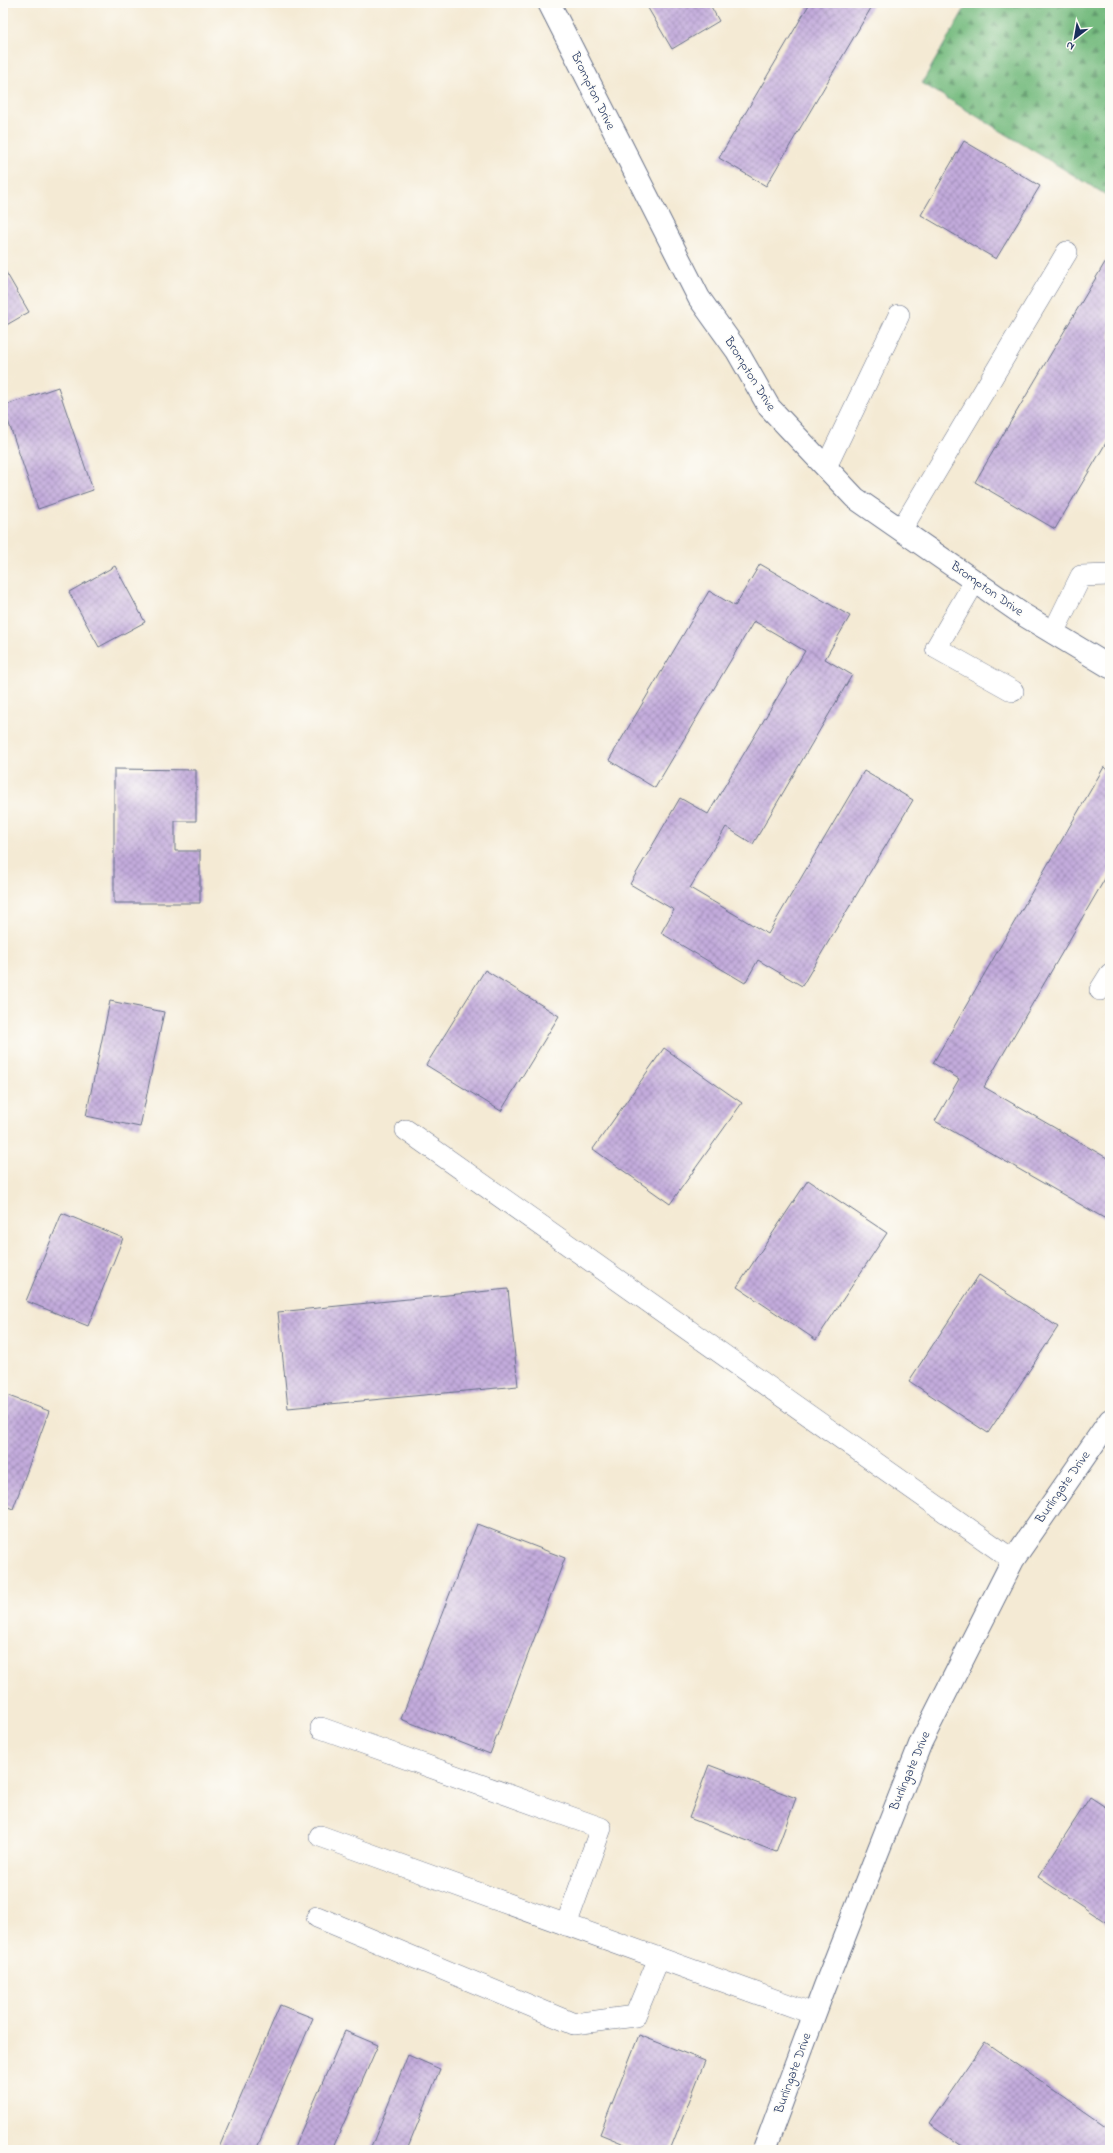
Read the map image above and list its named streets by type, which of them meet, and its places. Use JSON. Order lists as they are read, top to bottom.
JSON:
{
  "streets": {
    "street": ["Brompton Drive", "Burlingate Drive"]
  },
  "north": "bottom left"
}
